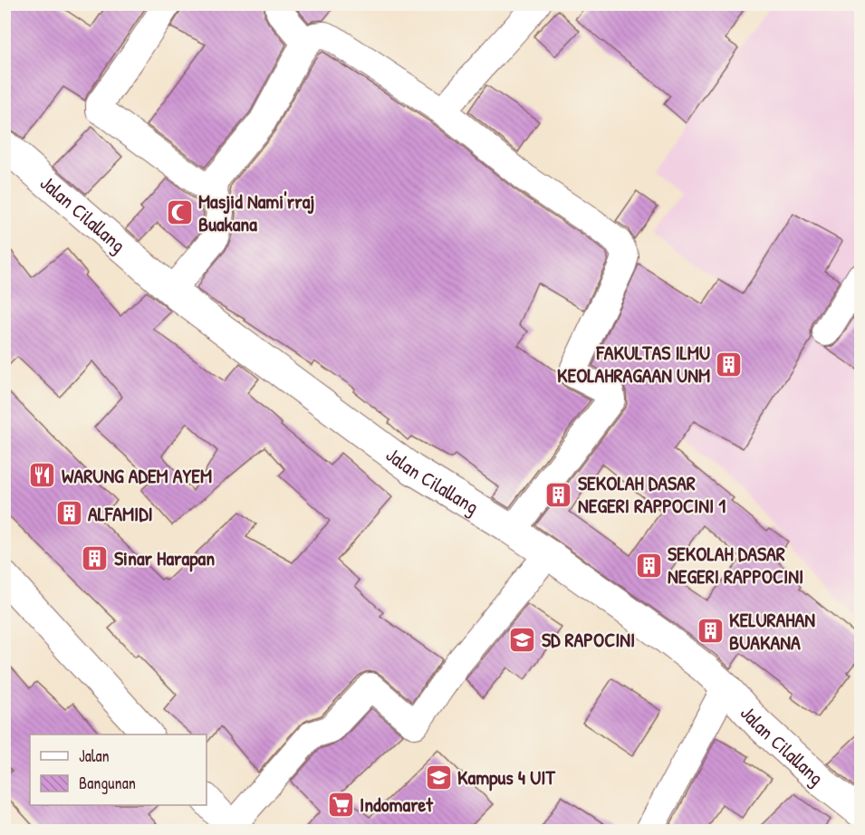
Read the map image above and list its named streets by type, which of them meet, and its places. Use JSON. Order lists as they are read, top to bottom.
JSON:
{
  "streets": {
    "street": ["Jalan Cilallang"]
  },
  "places": {
    "mosque": ["Masjid Nami'rraj Buakana"],
    "building": [
      "FAKULTAS ILMU KEOLAHRAGAAN UNM",
      "SEKOLAH DASAR NEGERI RAPPOCINI 1",
      "ALFAMIDI",
      "Sinar Harapan",
      "SEKOLAH DASAR NEGERI RAPPOCINI",
      "KELURAHAN BUAKANA"
    ],
    "restaurant": ["WARUNG ADEM AYEM"],
    "school or university": ["SD RAPOCINI", "Kampus 4 UIT"],
    "supermarket": ["Indomaret"]
  },
  "legend": ["Jalan", "Bangunan"]
}
